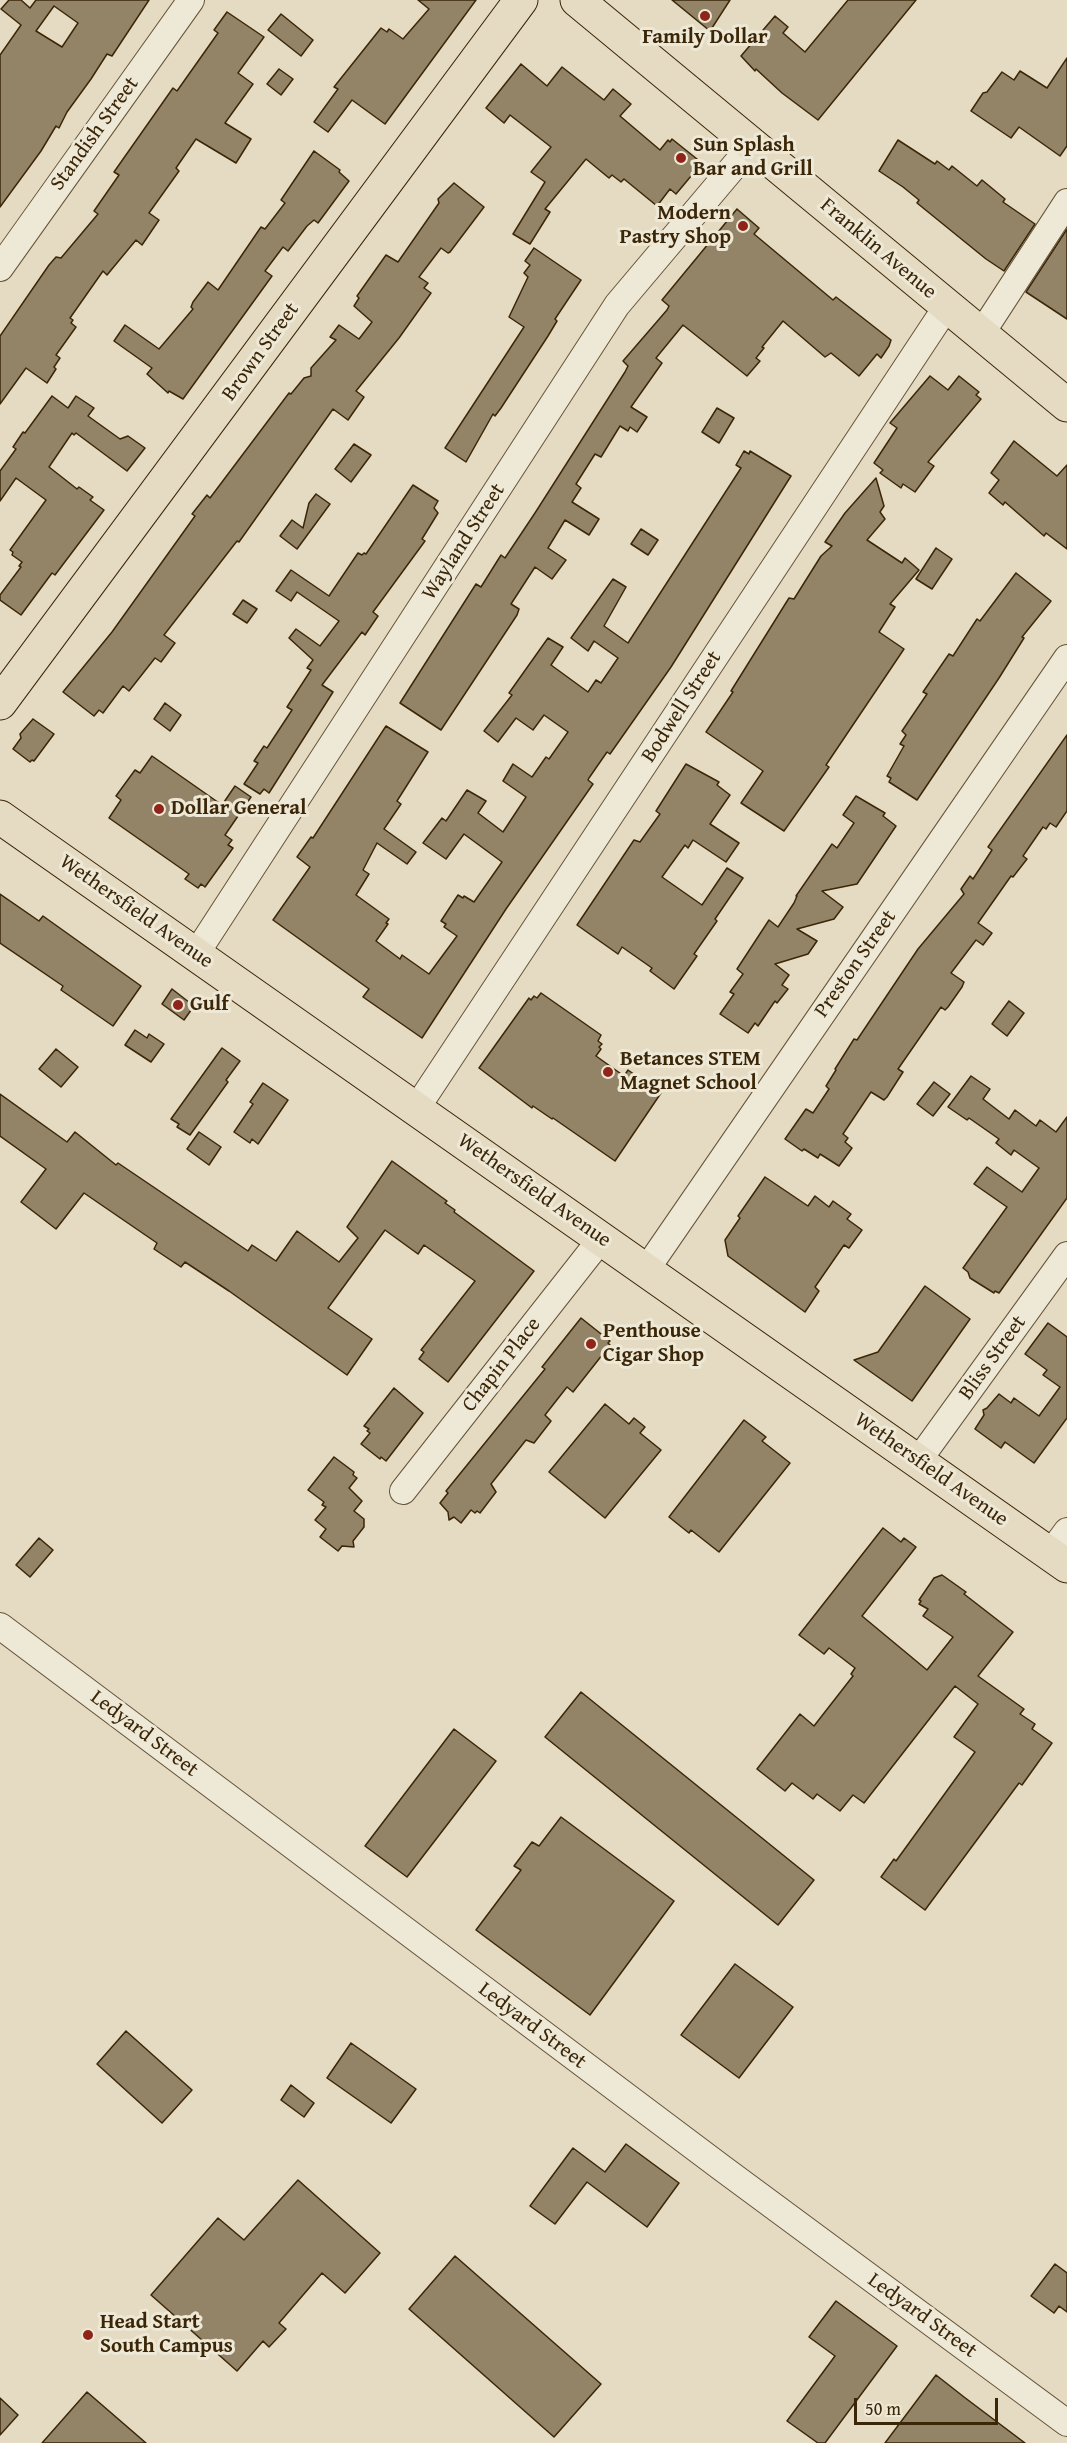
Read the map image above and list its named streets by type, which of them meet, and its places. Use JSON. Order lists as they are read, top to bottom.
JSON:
{
  "streets": {
    "main road": ["Franklin Avenue", "Brown Street", "Wethersfield Avenue"],
    "street": [
      "Standish Street",
      "Wayland Street",
      "Bodwell Street",
      "Preston Street",
      "Bliss Street",
      "Chapin Place",
      "Ledyard Street"
    ]
  },
  "crossings": [
    ["Franklin Avenue", "Wayland Street"],
    ["Franklin Avenue", "Bodwell Street"],
    ["Wayland Street", "Wethersfield Avenue"],
    ["Bodwell Street", "Wethersfield Avenue"],
    ["Wethersfield Avenue", "Preston Street"],
    ["Wethersfield Avenue", "Bliss Street"],
    ["Wethersfield Avenue", "Chapin Place"]
  ],
  "places": [
    "Family Dollar",
    "Sun Splash Bar and Grill",
    "Modern Pastry Shop",
    "Dollar General",
    "Gulf",
    "Betances STEM Magnet School",
    "Penthouse Cigar Shop",
    "Head Start South Campus"
  ],
  "scale_bar": "50 m"
}
